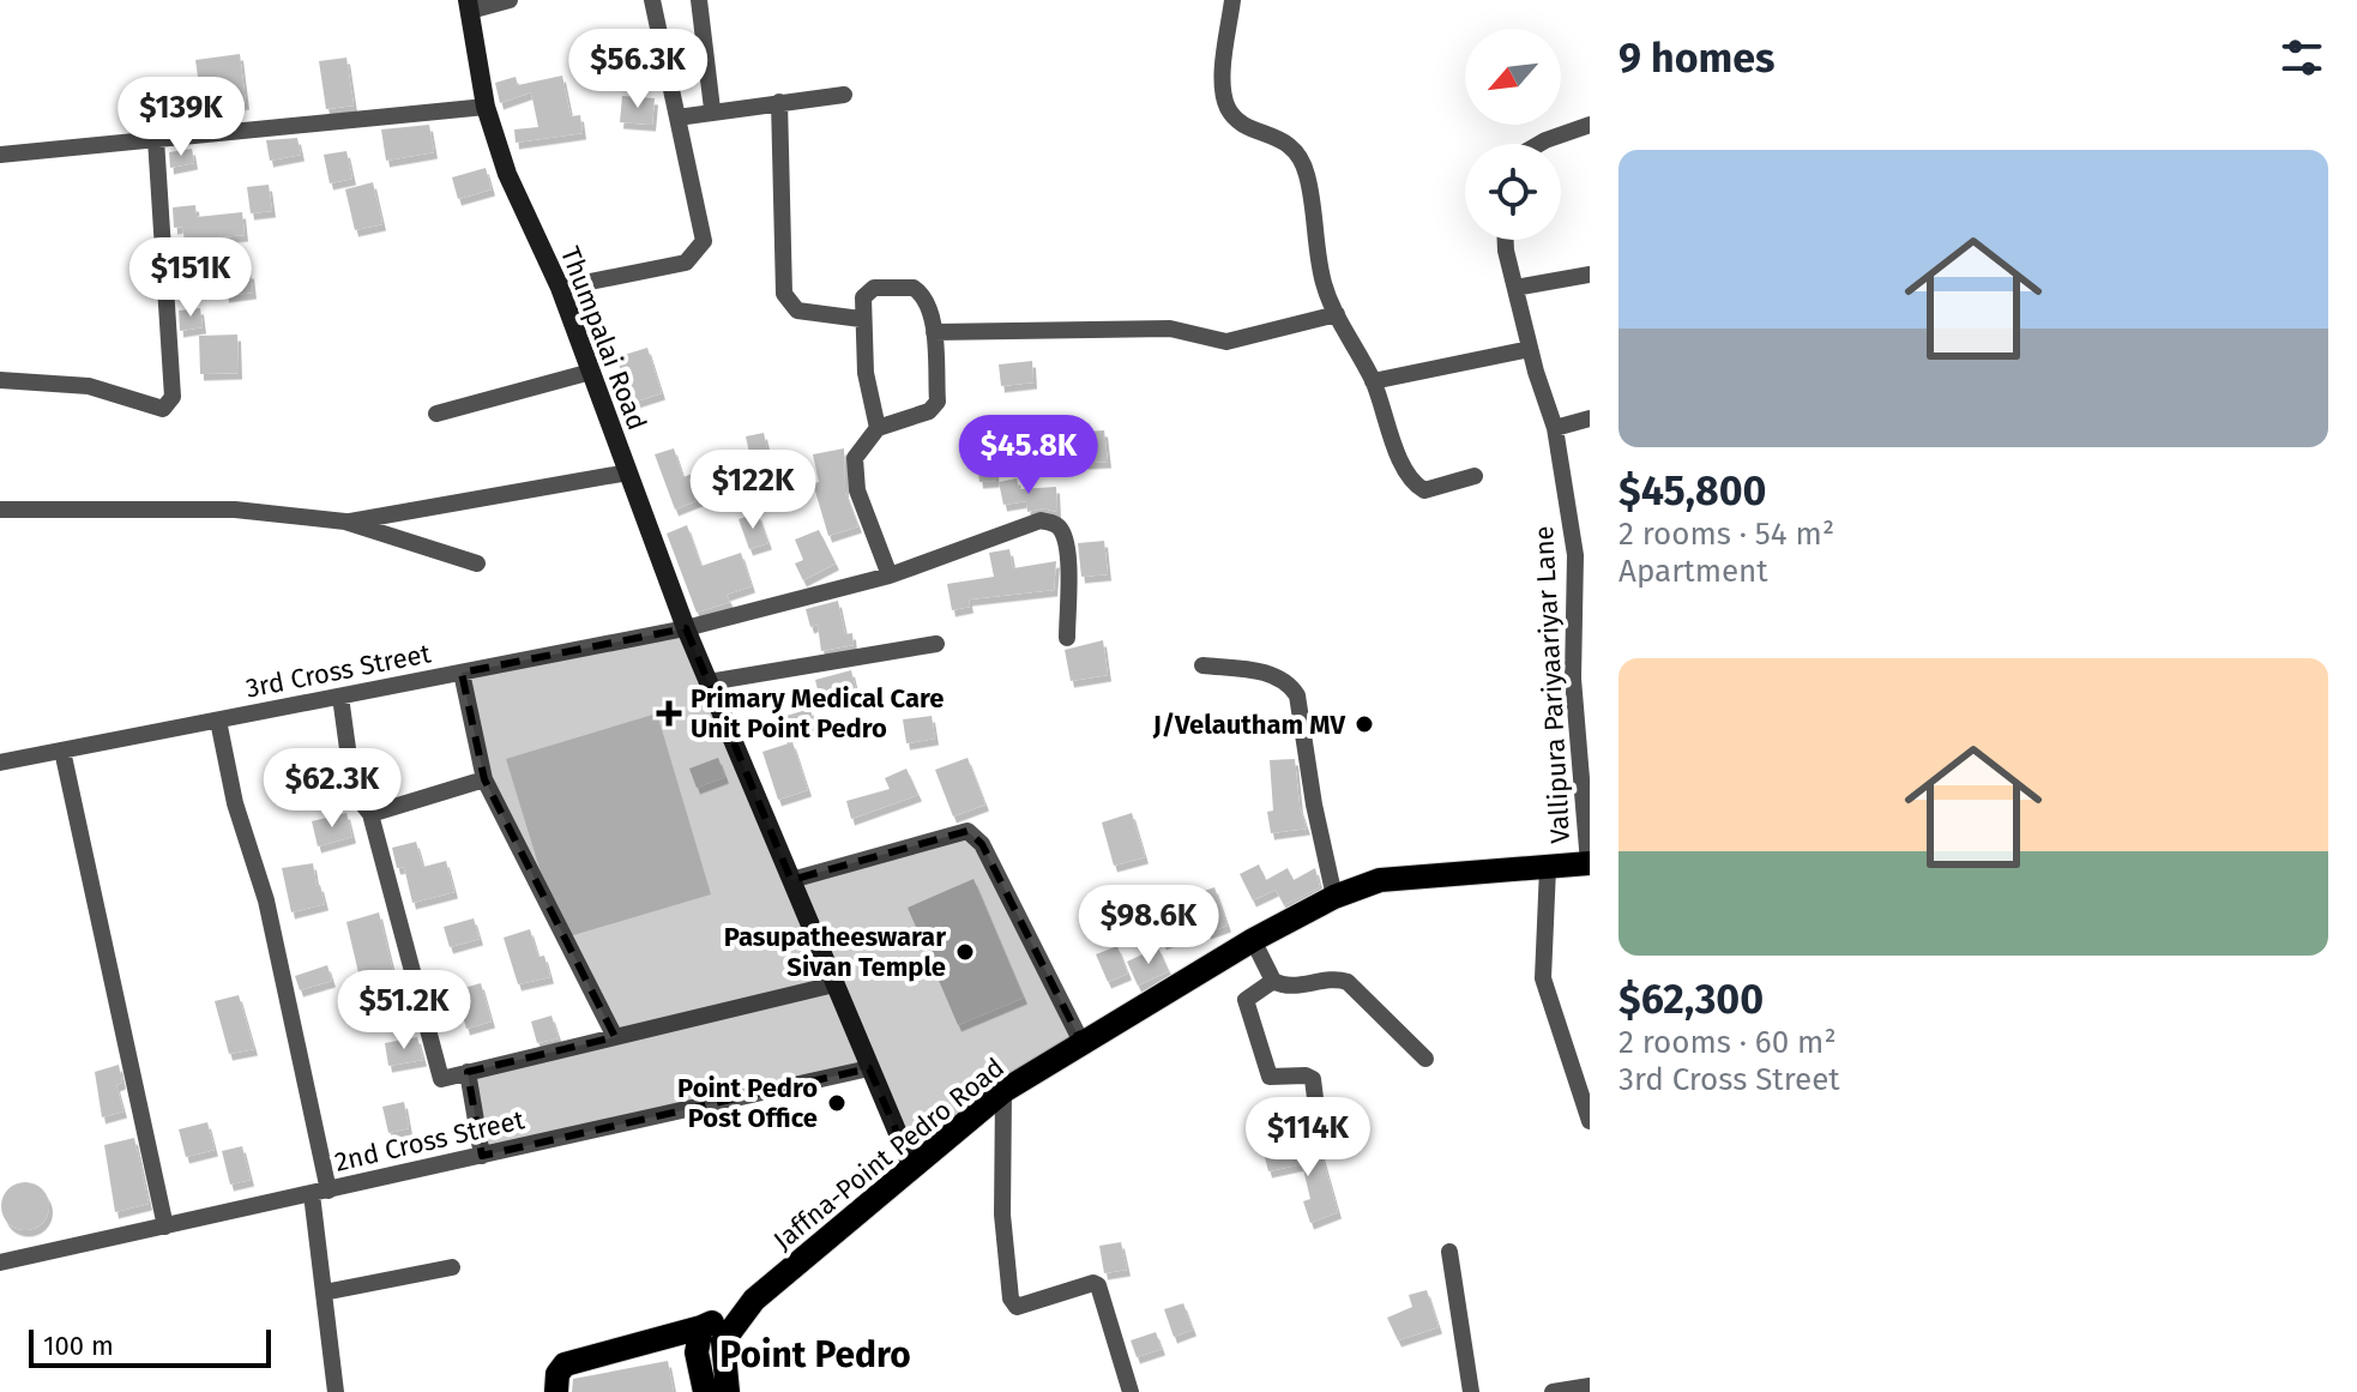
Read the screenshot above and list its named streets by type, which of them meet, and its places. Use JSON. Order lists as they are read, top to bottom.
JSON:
{
  "streets": {
    "main road": ["Jaffna-Point Pedro Road"],
    "street": [
      "Thumpalai Road",
      "3rd Cross Street",
      "Vallipura Pariyaariyar Lane",
      "2nd Cross Street"
    ]
  },
  "crossings": [
    ["Thumpalai Road", "3rd Cross Street"],
    ["Thumpalai Road", "2nd Cross Street"],
    ["Thumpalai Road", "Jaffna-Point Pedro Road"],
    ["Vallipura Pariyaariyar Lane", "Jaffna-Point Pedro Road"]
  ],
  "districts": ["Point Pedro"],
  "places": {
    "health": ["Primary Medical Care Unit Point Pedro"],
    "other": ["J/Velautham MV", "Pasupatheeswarar Sivan Temple", "Point Pedro Post Office"]
  },
  "scale_bar": "100 m",
  "north": "bottom left",
  "page": {
    "heading": "9 homes",
    "price": [
      "$56.3K",
      "$139K",
      "$151K",
      "$45.8K",
      "$122K",
      "$62.3K",
      "$98.6K",
      "$51.2K",
      "$114K"
    ],
    "list": [
      {
        "name": "$45,800",
        "note": "2 rooms · 54 m² · Apartment"
      },
      {
        "name": "$62,300",
        "note": "2 rooms · 60 m² · 3rd Cross Street"
      }
    ],
    "scale": "100 m"
  }
}
